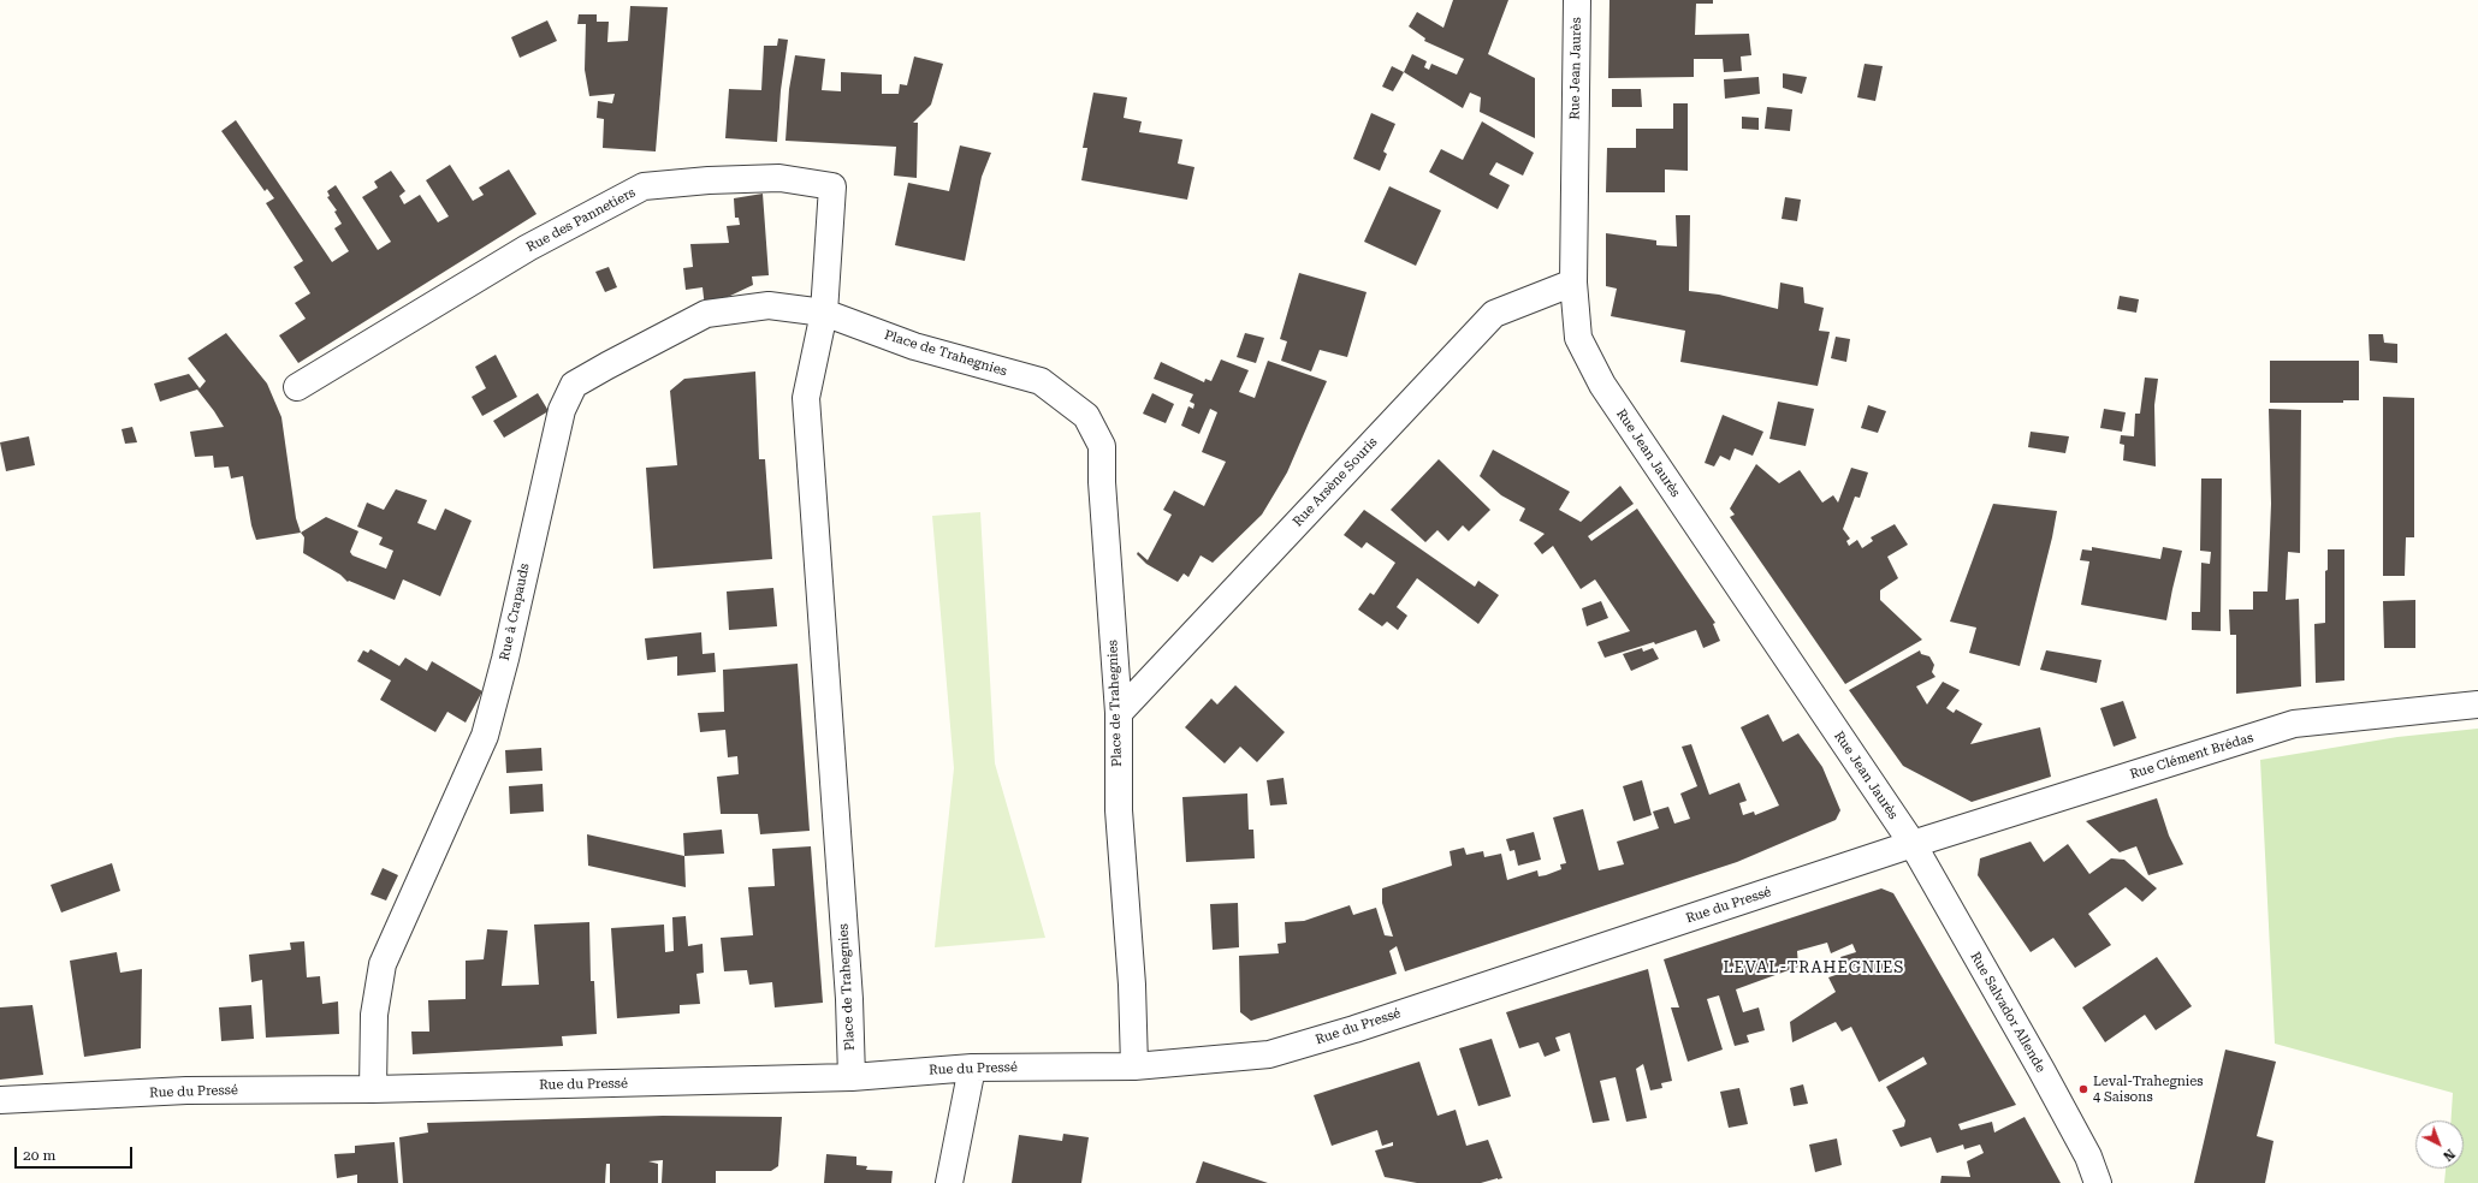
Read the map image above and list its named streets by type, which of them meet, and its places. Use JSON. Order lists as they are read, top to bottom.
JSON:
{
  "streets": {
    "street": [
      "Rue Jean Jaurès",
      "Rue des Pannetiers",
      "Place de Trahegnies",
      "Rue Arsène Souris",
      "Rue à Crapauds",
      "Rue Clément Brédas",
      "Rue du Pressé",
      "Rue Salvador Allende"
    ]
  },
  "crossings": [
    ["Rue Jean Jaurès", "Rue Arsène Souris"],
    ["Rue Jean Jaurès", "Rue Clément Brédas"],
    ["Rue Jean Jaurès", "Rue du Pressé"],
    ["Rue Jean Jaurès", "Rue Salvador Allende"],
    ["Rue des Pannetiers", "Place de Trahegnies"],
    ["Rue des Pannetiers", "Rue à Crapauds"],
    ["Place de Trahegnies", "Rue Arsène Souris"],
    ["Place de Trahegnies", "Rue à Crapauds"],
    ["Place de Trahegnies", "Rue du Pressé"],
    ["Rue à Crapauds", "Rue du Pressé"],
    ["Rue Clément Brédas", "Rue du Pressé"],
    ["Rue Clément Brédas", "Rue Salvador Allende"],
    ["Rue du Pressé", "Rue Salvador Allende"]
  ],
  "districts": ["LEVAL-TRAHEGNIES"],
  "places": ["Leval-Trahegnies 4 Saisons"],
  "scale_bar": "20 m",
  "north": "bottom right"
}
